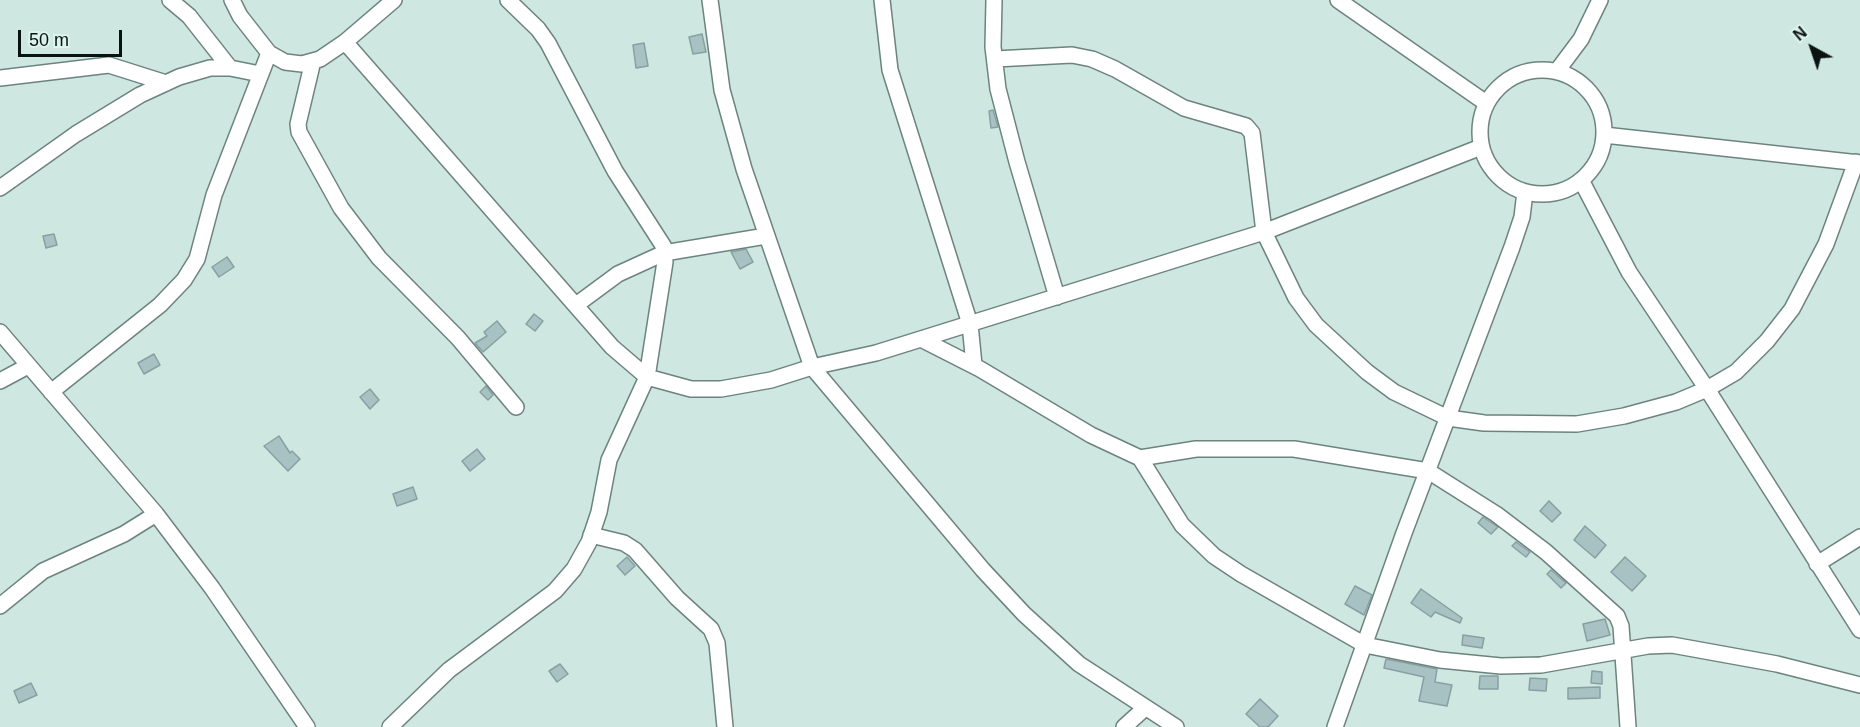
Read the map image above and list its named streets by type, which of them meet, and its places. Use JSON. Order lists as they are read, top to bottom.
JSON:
{
  "scale_bar": "50 m",
  "north": "top left"
}
